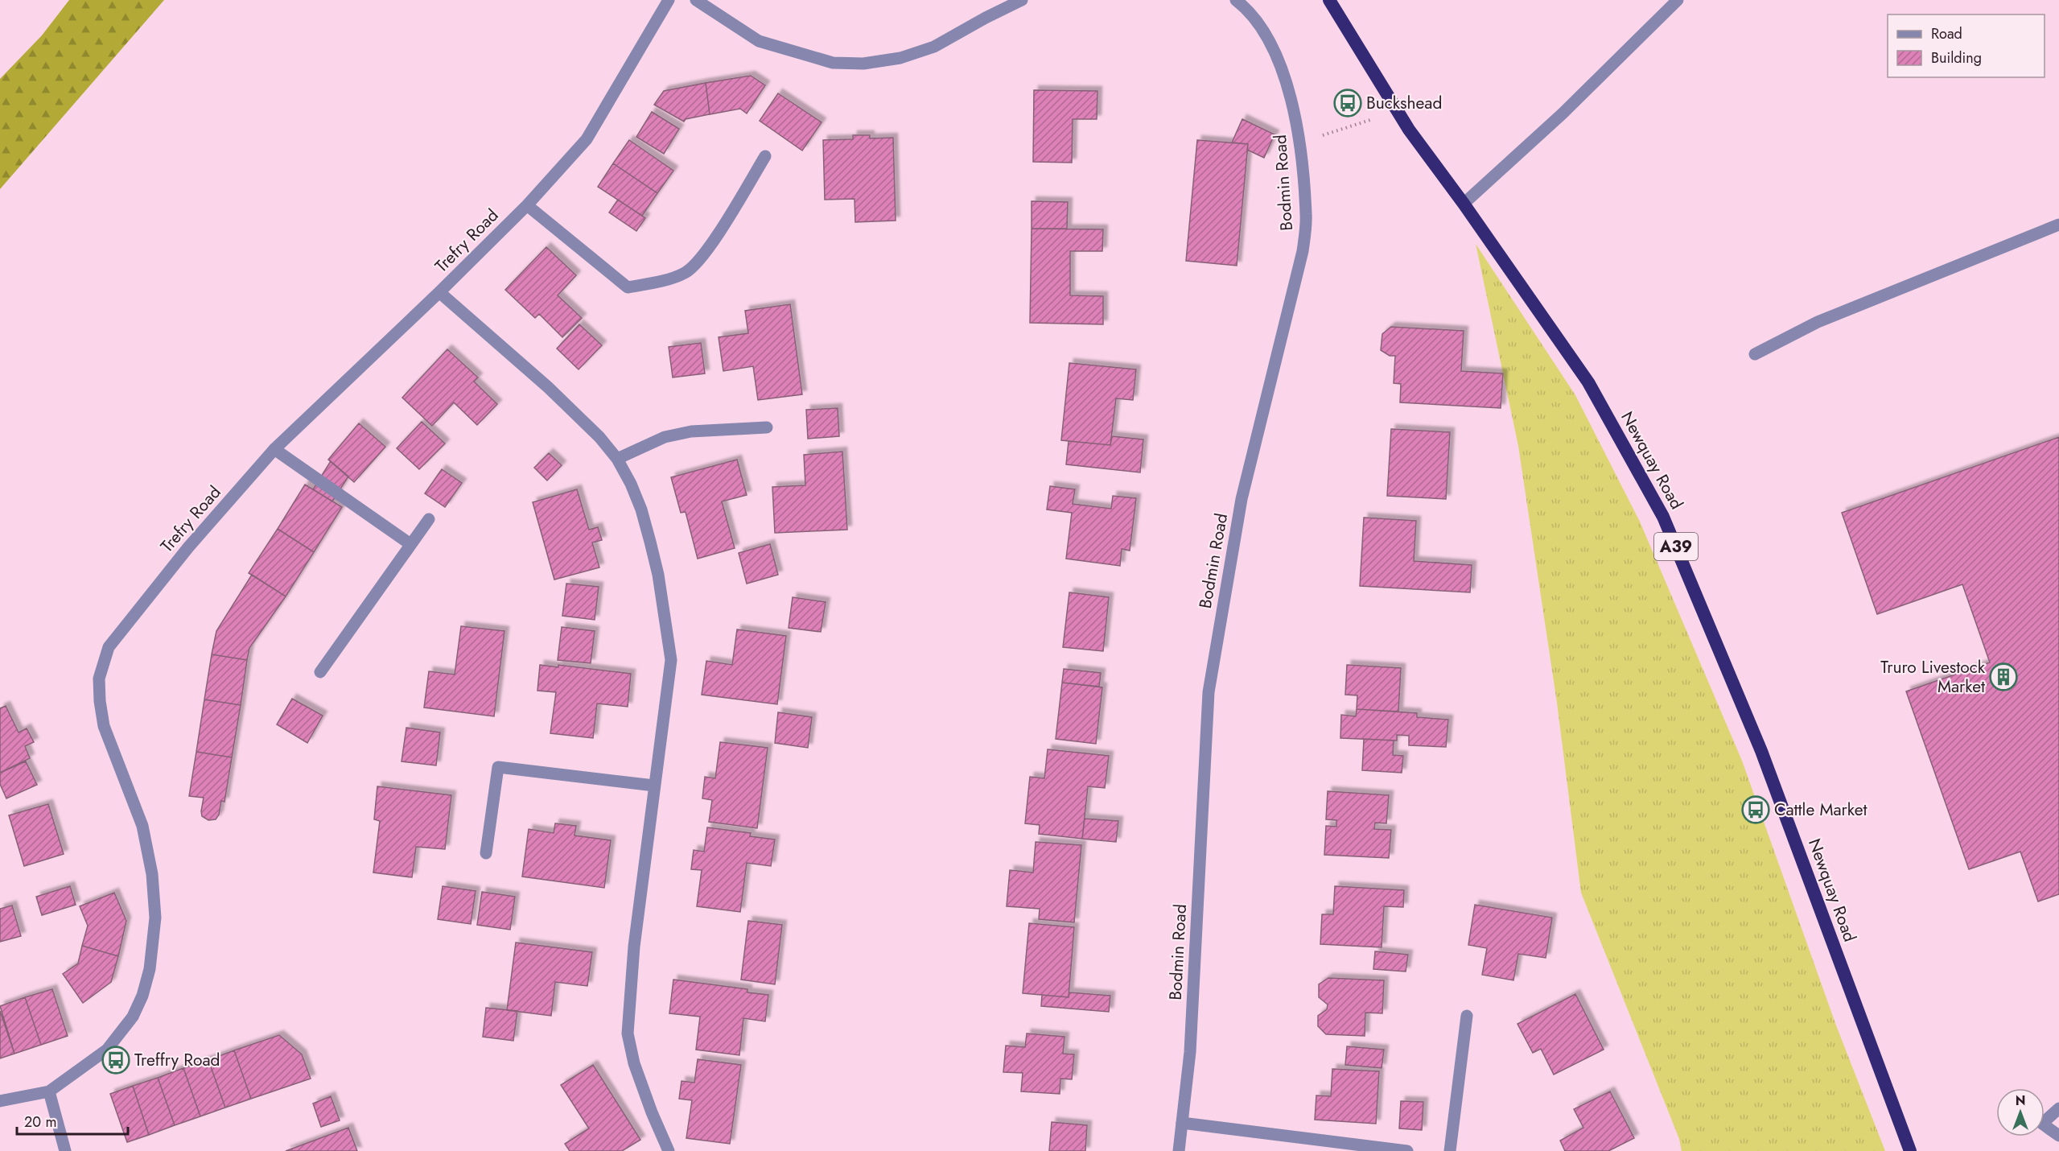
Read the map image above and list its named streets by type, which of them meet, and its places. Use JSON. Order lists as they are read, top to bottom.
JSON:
{
  "streets": {
    "highway": ["Newquay Road", "A39"],
    "street": ["Bodmin Road", "Trefry Road"]
  },
  "places": {
    "bus stop": ["Buckshead", "Cattle Market", "Treffry Road"],
    "building": ["Truro Livestock Market"]
  },
  "legend": ["Road", "Building"],
  "scale_bar": "20 m",
  "north": "top"
}
